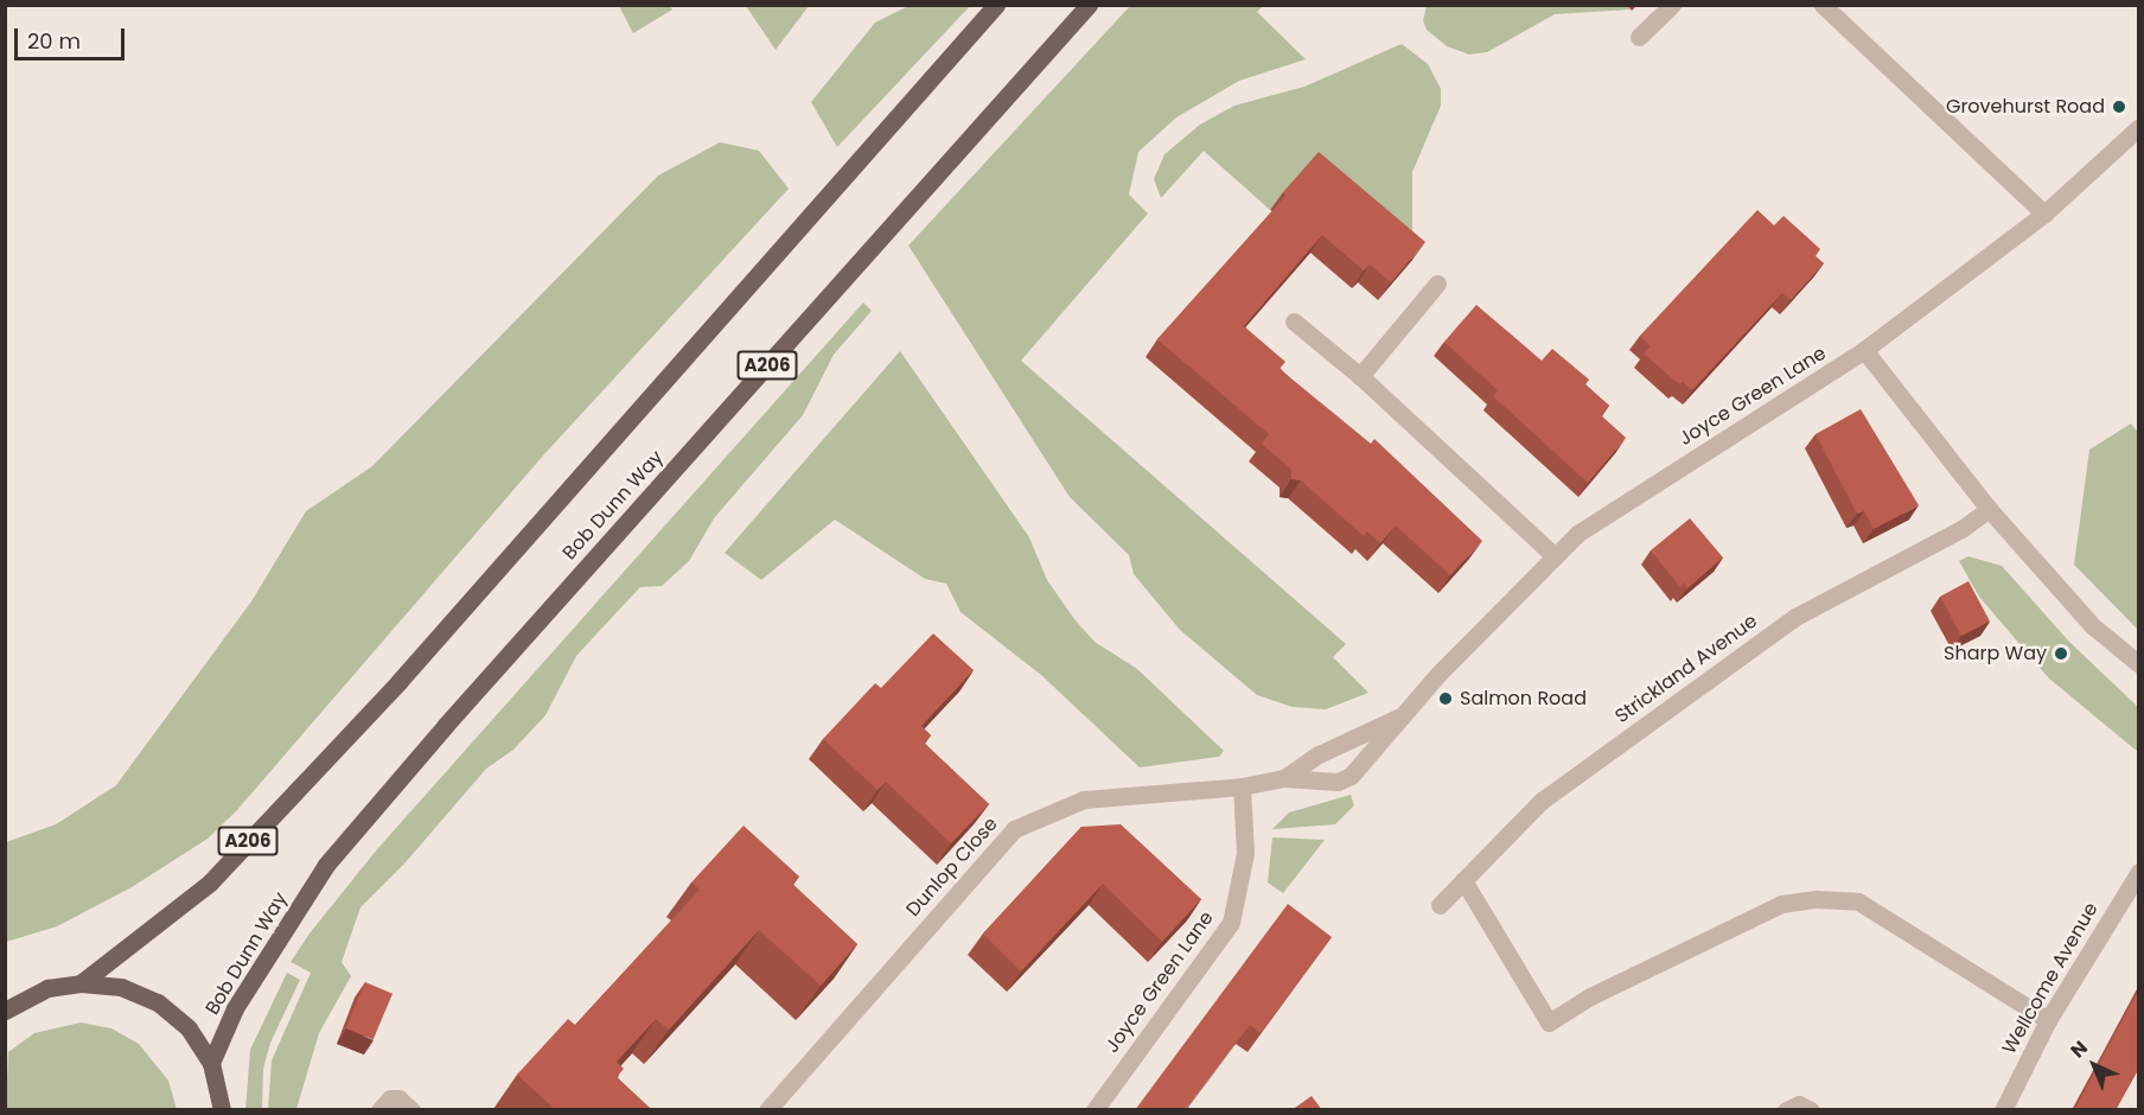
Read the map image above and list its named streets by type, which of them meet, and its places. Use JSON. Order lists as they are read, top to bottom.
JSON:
{
  "streets": {
    "main road": ["A206", "Bob Dunn Way"],
    "street": [
      "Joyce Green Lane",
      "Strickland Avenue",
      "Dunlop Close",
      "Wellcome Avenue"
    ]
  },
  "crossings": [
    ["Joyce Green Lane", "Dunlop Close"]
  ],
  "places": ["Grovehurst Road", "Sharp Way", "Salmon Road"],
  "scale_bar": "20 m",
  "north": "top left"
}
